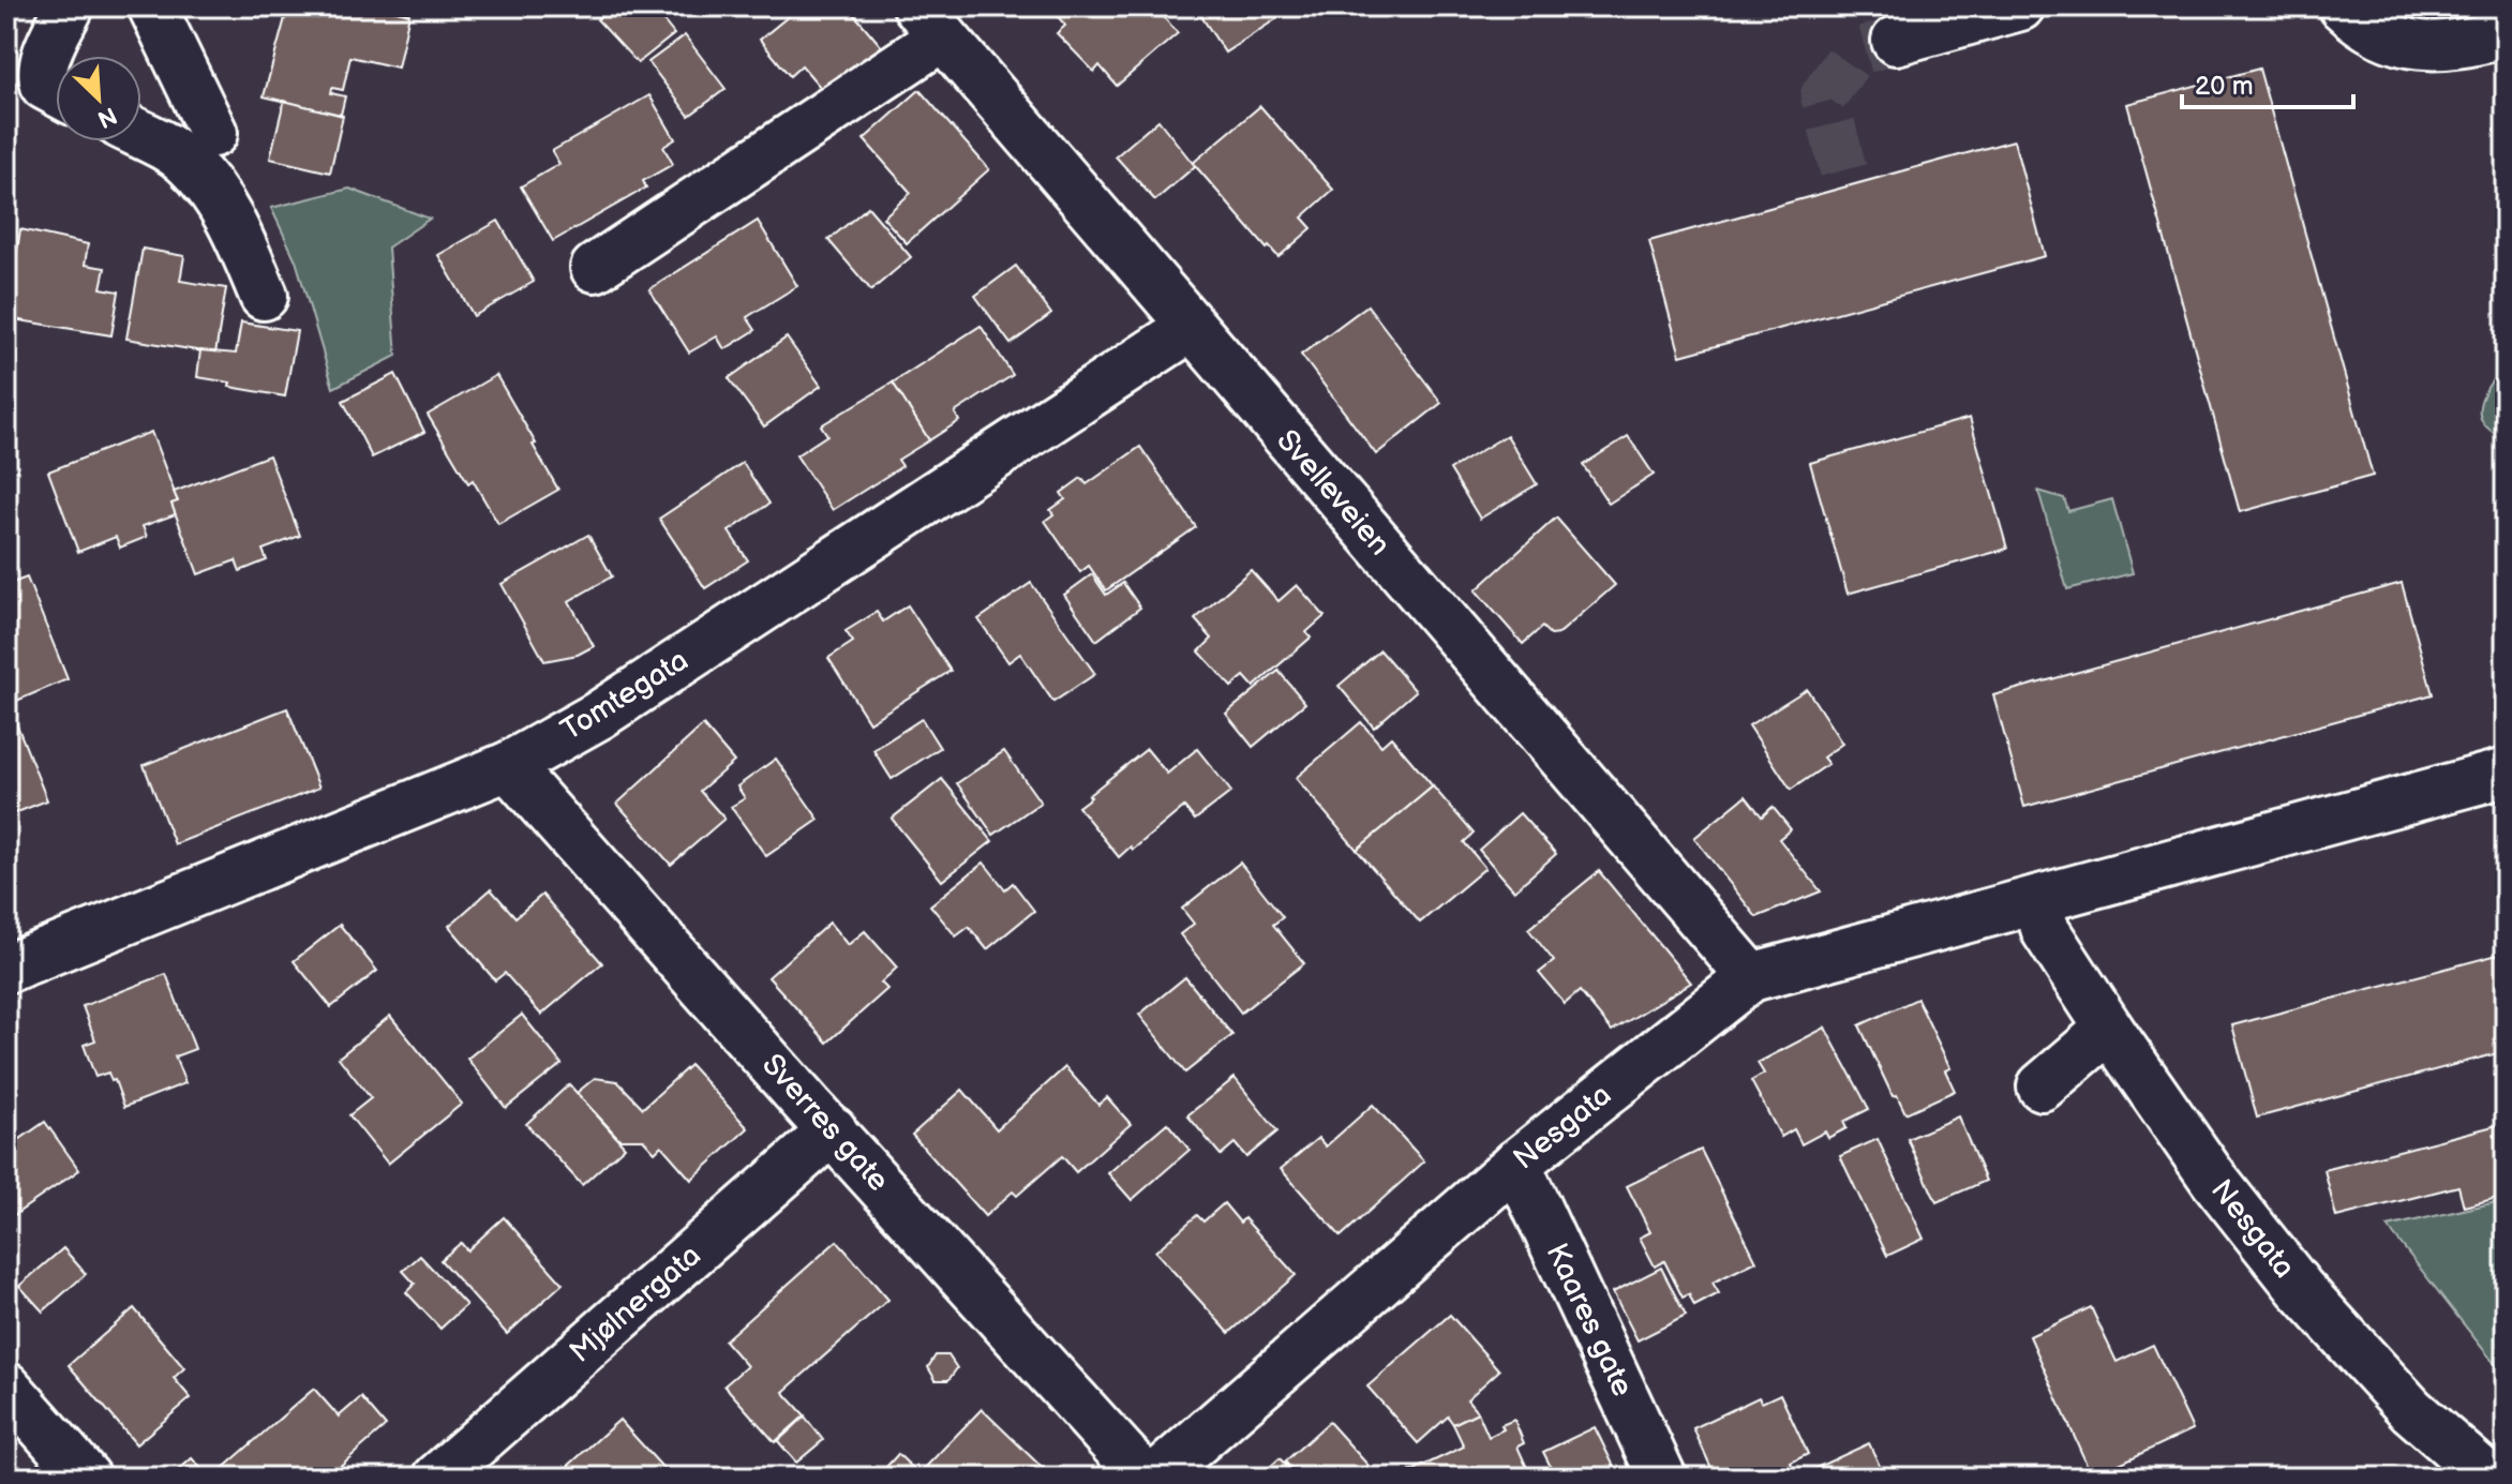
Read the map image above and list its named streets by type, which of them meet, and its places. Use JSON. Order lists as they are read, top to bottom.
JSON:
{
  "streets": {
    "street": [
      "Svelleveien",
      "Tomtegata",
      "Sverres gate",
      "Nesgata",
      "Mjølnergata",
      "Kaares gate"
    ]
  },
  "crossings": [
    ["Svelleveien", "Tomtegata"],
    ["Svelleveien", "Nesgata"],
    ["Tomtegata", "Sverres gate"],
    ["Sverres gate", "Mjølnergata"],
    ["Nesgata", "Kaares gate"]
  ],
  "scale_bar": "20 m",
  "north": "bottom right"
}
